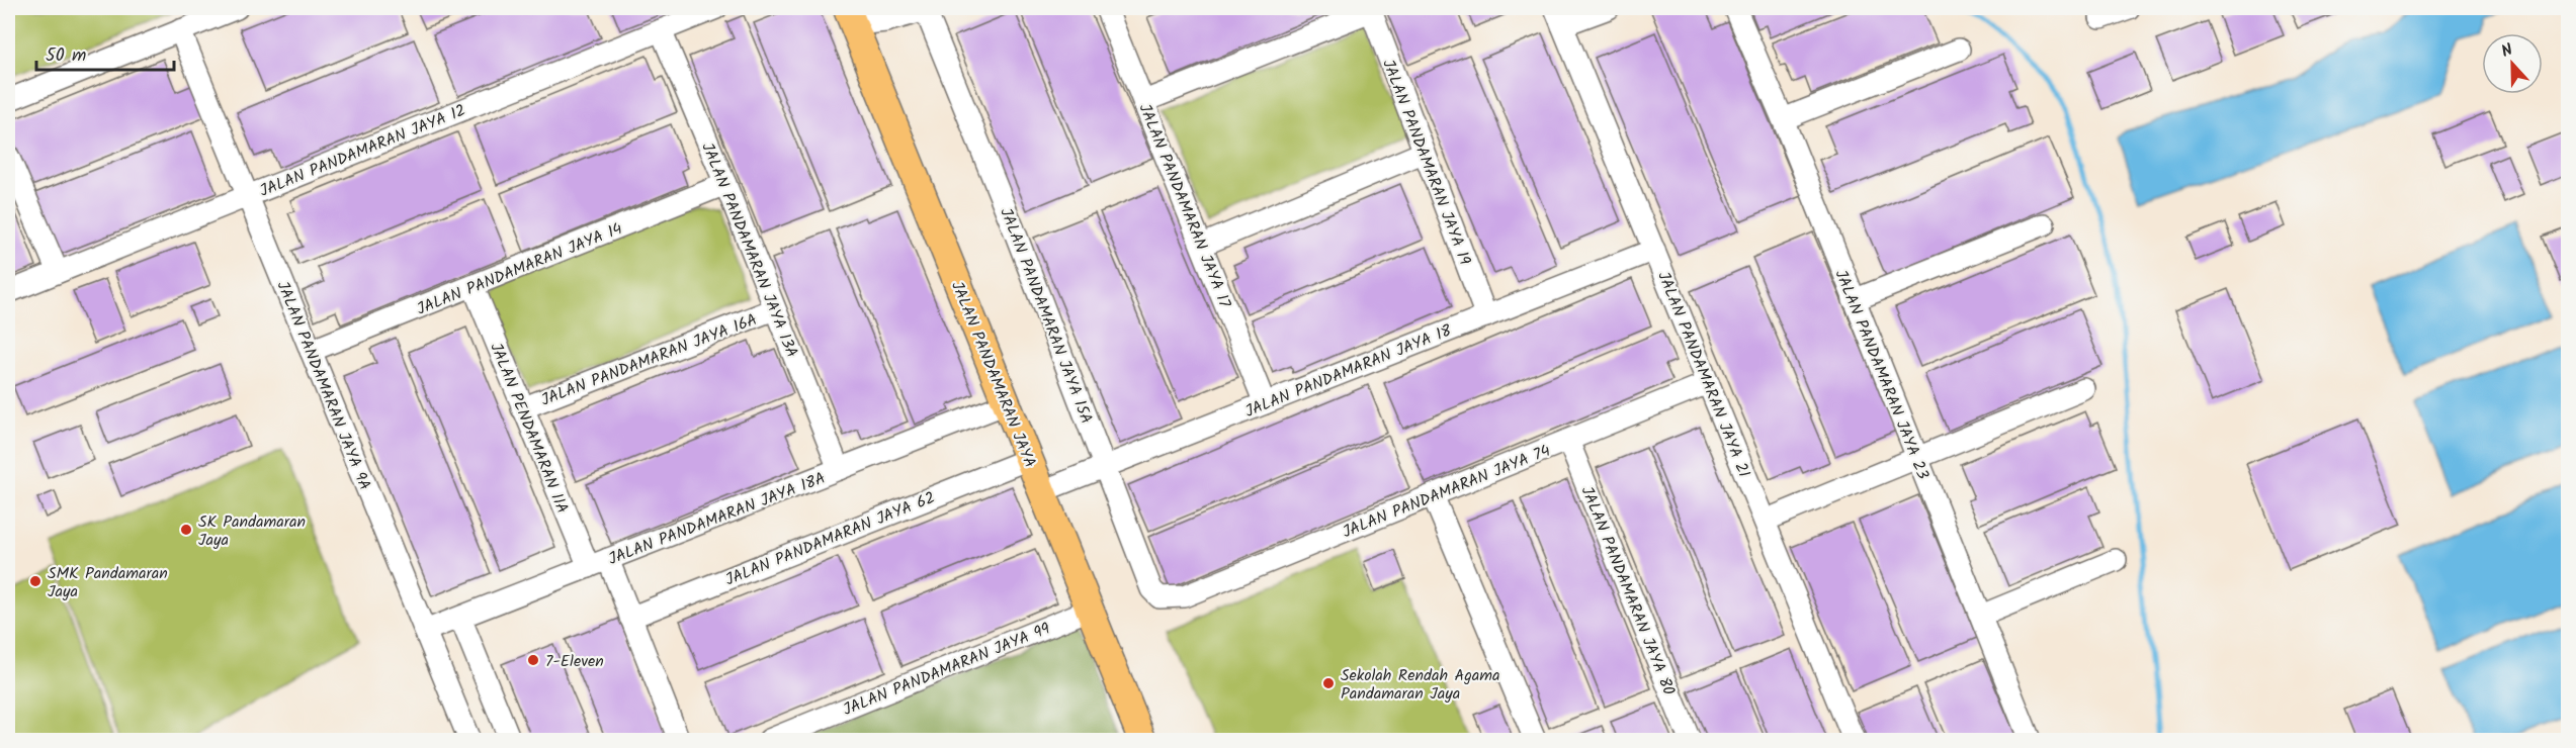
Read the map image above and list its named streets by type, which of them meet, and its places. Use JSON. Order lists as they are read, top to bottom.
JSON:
{
  "streets": {
    "main road": ["JALAN PANDAMARAN JAYA"],
    "street": [
      "JALAN PANDAMARAN JAYA 12",
      "JALAN PANDAMARAN JAYA 19",
      "JALAN PANDAMARAN JAYA 17",
      "JALAN PANDAMARAN JAYA 13A",
      "JALAN PANDAMARAN JAYA 14",
      "JALAN PANDAMARAN JAYA 15A",
      "JALAN PANDAMARAN JAYA 16A",
      "JALAN PANDAMARAN JAYA 18",
      "JALAN PANDAMARAN JAYA 21",
      "JALAN PANDAMARAN JAYA 23",
      "JALAN PANDAMARAN JAYA 9A",
      "JALAN PENDAMARAN 11A",
      "JALAN PANDAMARAN JAYA 74",
      "JALAN PANDAMARAN JAYA 18A",
      "JALAN PANDAMARAN JAYA 62",
      "JALAN PANDAMARAN JAYA 80",
      "JALAN PANDAMARAN JAYA 99"
    ]
  },
  "crossings": [
    ["JALAN PANDAMARAN JAYA 12", "JALAN PANDAMARAN JAYA 13A"],
    ["JALAN PANDAMARAN JAYA 12", "JALAN PANDAMARAN JAYA 9A"],
    ["JALAN PANDAMARAN JAYA 19", "JALAN PANDAMARAN JAYA 18"],
    ["JALAN PANDAMARAN JAYA 17", "JALAN PANDAMARAN JAYA 18"],
    ["JALAN PANDAMARAN JAYA 13A", "JALAN PANDAMARAN JAYA 14"],
    ["JALAN PANDAMARAN JAYA 13A", "JALAN PANDAMARAN JAYA 16A"],
    ["JALAN PANDAMARAN JAYA 13A", "JALAN PANDAMARAN JAYA 18A"],
    ["JALAN PANDAMARAN JAYA 14", "JALAN PANDAMARAN JAYA 9A"],
    ["JALAN PANDAMARAN JAYA 14", "JALAN PENDAMARAN 11A"],
    ["JALAN PANDAMARAN JAYA 15A", "JALAN PANDAMARAN JAYA 18"],
    ["JALAN PANDAMARAN JAYA 15A", "JALAN PANDAMARAN JAYA 74"],
    ["JALAN PANDAMARAN JAYA 16A", "JALAN PENDAMARAN 11A"],
    ["JALAN PANDAMARAN JAYA 18", "JALAN PANDAMARAN JAYA"],
    ["JALAN PANDAMARAN JAYA 18", "JALAN PANDAMARAN JAYA 21"],
    ["JALAN PANDAMARAN JAYA", "JALAN PANDAMARAN JAYA 18A"],
    ["JALAN PANDAMARAN JAYA", "JALAN PANDAMARAN JAYA 62"],
    ["JALAN PANDAMARAN JAYA", "JALAN PANDAMARAN JAYA 99"],
    ["JALAN PANDAMARAN JAYA 21", "JALAN PANDAMARAN JAYA 74"],
    ["JALAN PANDAMARAN JAYA 9A", "JALAN PANDAMARAN JAYA 18A"],
    ["JALAN PENDAMARAN 11A", "JALAN PANDAMARAN JAYA 18A"],
    ["JALAN PENDAMARAN 11A", "JALAN PANDAMARAN JAYA 62"],
    ["JALAN PANDAMARAN JAYA 74", "JALAN PANDAMARAN JAYA 80"]
  ],
  "places": [
    "SK Pandamaran Jaya",
    "SMK Pandamaran Jaya",
    "7-Eleven",
    "Sekolah Rendah Agama Pandamaran Jaya"
  ],
  "scale_bar": "50 m",
  "north": "top"
}
